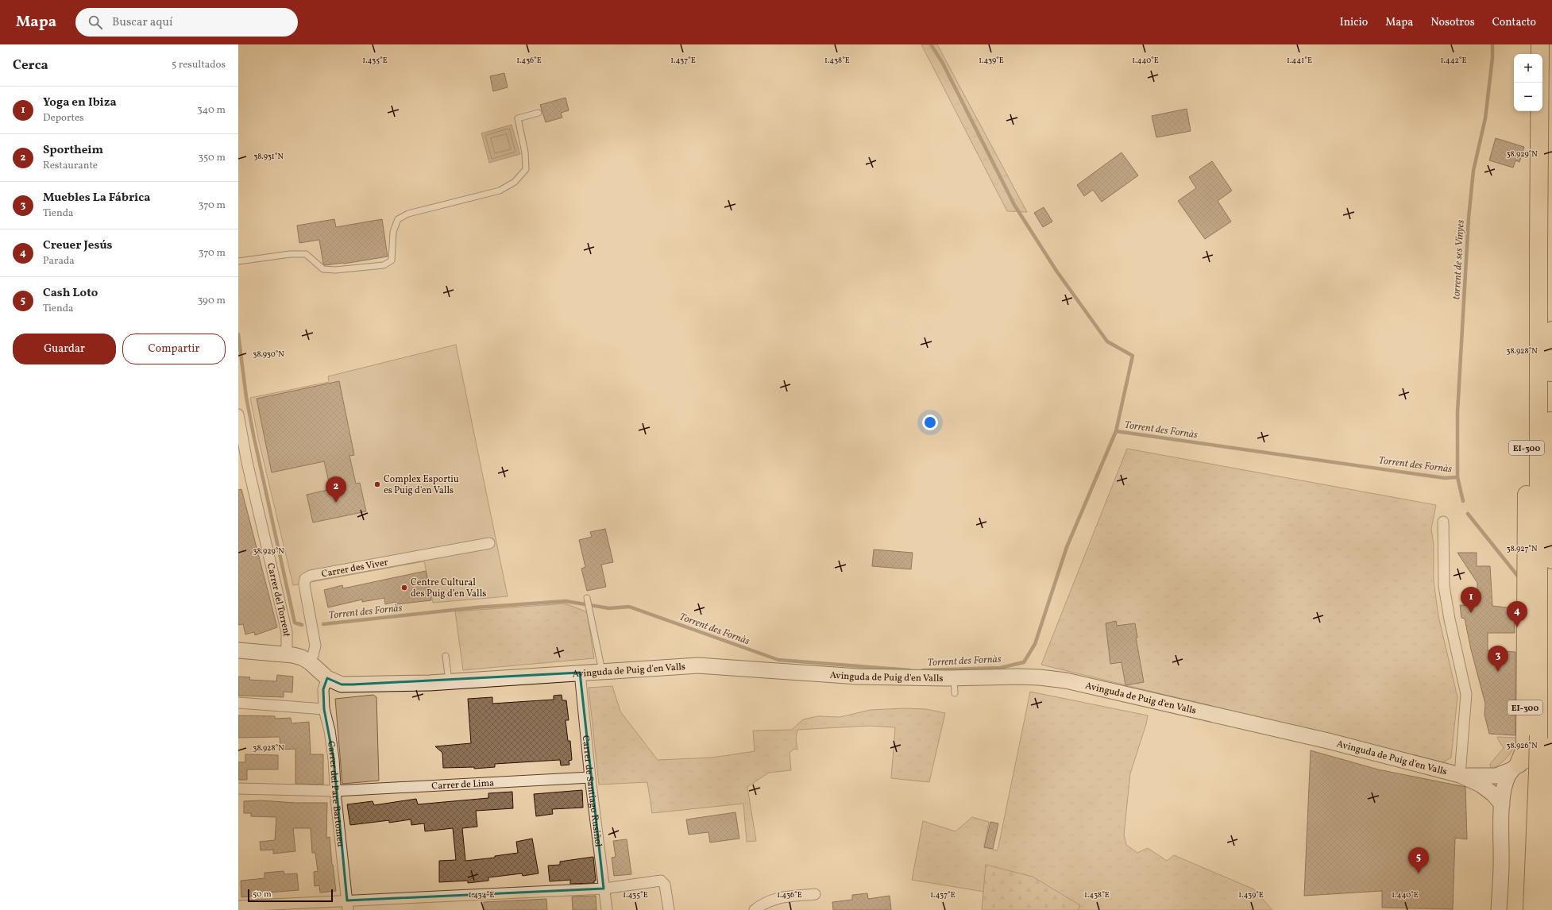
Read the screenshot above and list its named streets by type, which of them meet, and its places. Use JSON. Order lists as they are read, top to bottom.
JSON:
{
  "streets": {
    "highway": ["EI-300"],
    "street": [
      "Carrer des Viver",
      "Carrer del Torrent",
      "Avinguda de Puig d'en Valls",
      "Carrer de Lima",
      "Carrer de Santiago Rusiñol",
      "Carrer del Pare Bartomeu"
    ]
  },
  "crossings": [
    ["EI-300", "Avinguda de Puig d'en Valls"],
    ["Carrer des Viver", "Avinguda de Puig d'en Valls"],
    ["Avinguda de Puig d'en Valls", "Carrer de Santiago Rusiñol"],
    ["Avinguda de Puig d'en Valls", "Carrer del Pare Bartomeu"],
    ["Carrer de Lima", "Carrer de Santiago Rusiñol"],
    ["Carrer de Lima", "Carrer del Pare Bartomeu"]
  ],
  "water": ["torrent de ses Vinyes", "Torrent des Fornàs"],
  "places": ["Complex Esportiu es Puig d'en Valls", "Centre Cultural des Puig d’en Valls"],
  "scale_bar": "50 m",
  "page": {
    "header": "Mapa",
    "search": "Buscar aquí",
    "nav": [
      "Inicio",
      "Mapa",
      "Nosotros",
      "Contacto"
    ],
    "heading": ["Cerca", "5 resultados"],
    "map_buttons": ["+", "−"],
    "list": [
      {
        "mark": "1",
        "name": "Yoga en Ibiza",
        "note": "Deportes",
        "value": "340 m"
      },
      {
        "mark": "2",
        "name": "Sportheim",
        "note": "Restaurante",
        "value": "350 m"
      },
      {
        "mark": "3",
        "name": "Muebles La Fábrica",
        "note": "Tienda",
        "value": "370 m"
      },
      {
        "mark": "4",
        "name": "Creuer Jesús",
        "note": "Parada",
        "value": "370 m"
      },
      {
        "mark": "5",
        "name": "Cash Loto",
        "note": "Tienda",
        "value": "390 m"
      }
    ],
    "buttons": ["Guardar", "Compartir"],
    "pins": [
      "2",
      "1",
      "4",
      "3",
      "5"
    ],
    "scale": "50 m"
  },
  "coordinates": [
    "1.435°E",
    "1.436°E",
    "1.437°E",
    "1.438°E",
    "1.439°E",
    "1.440°E",
    "1.441°E",
    "1.442°E",
    "38.929°N",
    "38.931°N",
    "38.928°N",
    "38.930°N",
    "38.927°N",
    "38.926°N",
    "1.434°E"
  ]
}
